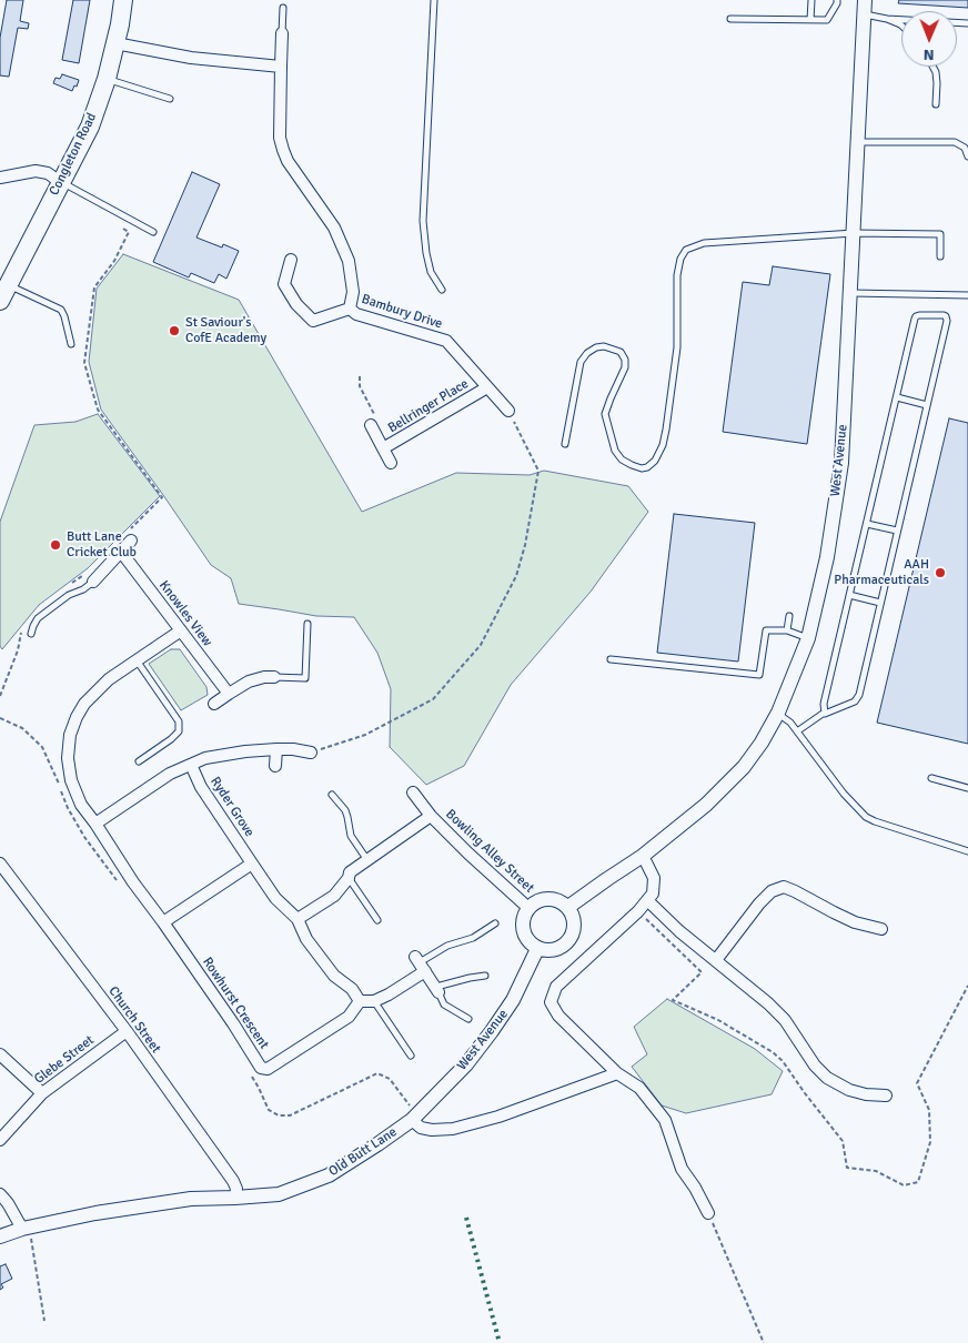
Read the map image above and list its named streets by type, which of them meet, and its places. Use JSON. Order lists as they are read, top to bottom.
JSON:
{
  "streets": {
    "highway": ["Congleton Road"],
    "street": [
      "Bambury Drive",
      "Bellringer Place",
      "West Avenue",
      "Knowles View",
      "Ryder Grove",
      "Bowling Alley Street",
      "Rowhurst Crescent",
      "Church Street",
      "Glebe Street",
      "Old Butt Lane"
    ]
  },
  "crossings": [
    ["Bambury Drive", "Bellringer Place"],
    ["West Avenue", "Bowling Alley Street"],
    ["West Avenue", "Old Butt Lane"],
    ["Knowles View", "Rowhurst Crescent"],
    ["Ryder Grove", "Rowhurst Crescent"],
    ["Church Street", "Glebe Street"],
    ["Church Street", "Old Butt Lane"]
  ],
  "places": ["St Saviour's CofE Academy", "Butt Lane Cricket Club", "AAH Pharmaceuticals"],
  "north": "bottom"
}
